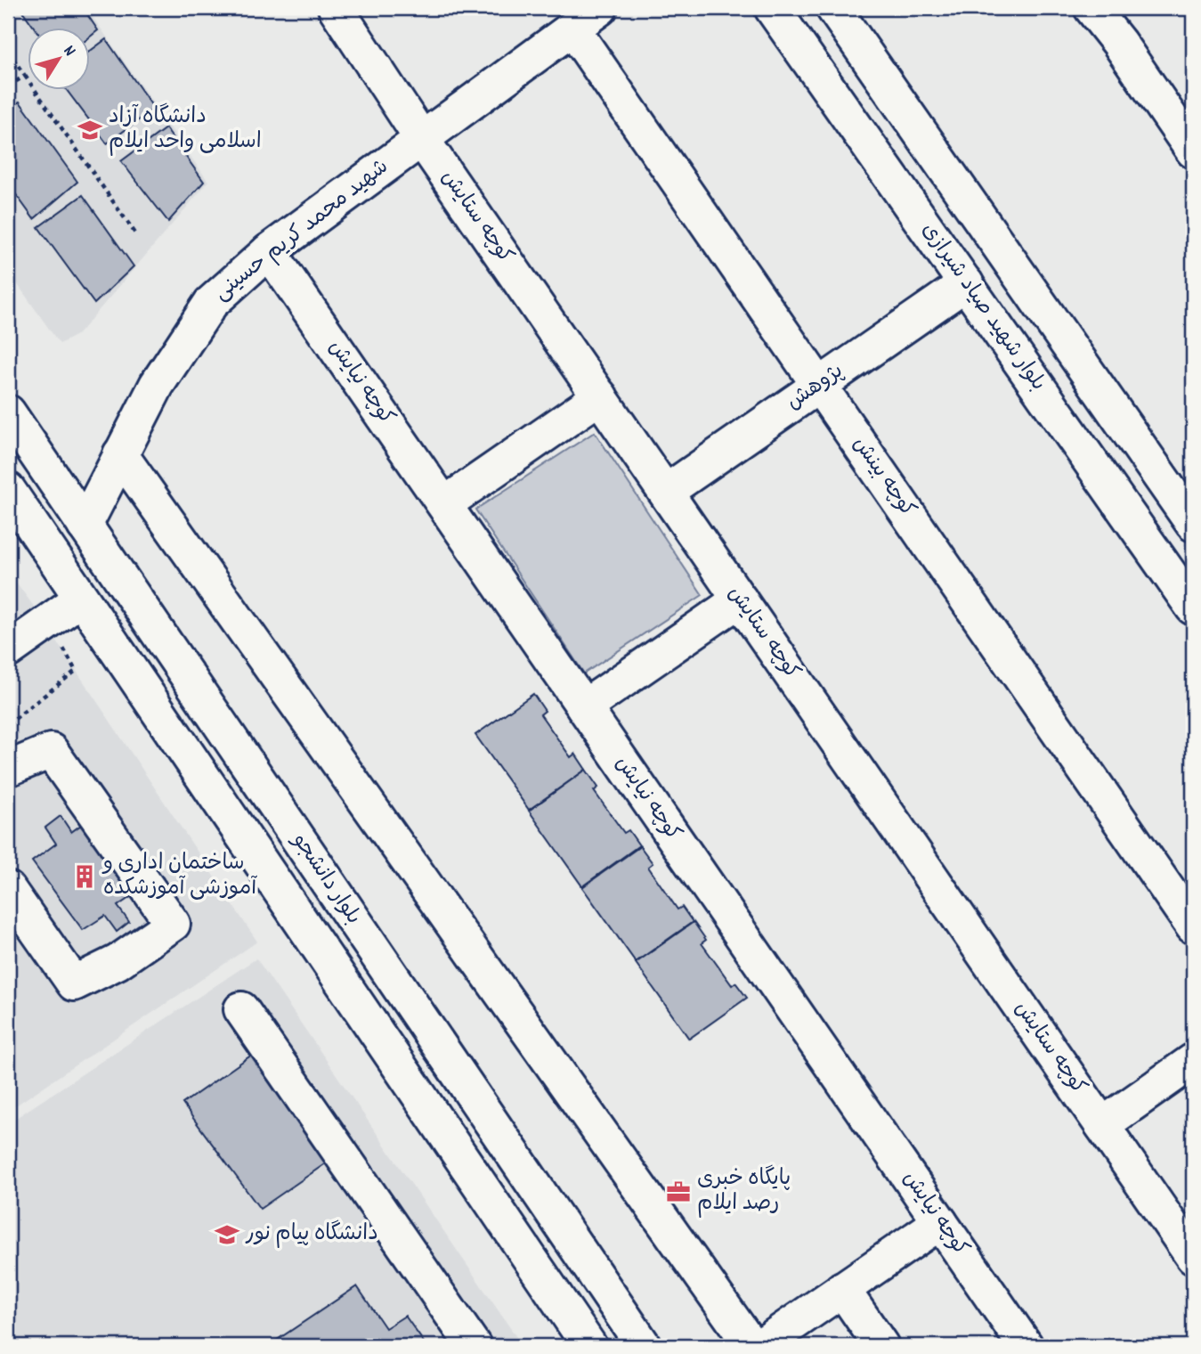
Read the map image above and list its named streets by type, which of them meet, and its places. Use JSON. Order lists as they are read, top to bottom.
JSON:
{
  "streets": {
    "street": [
      "کوچه ستایش",
      "شهید محمد‌ کریم حسینی",
      "بلوار شهید صیاد شیرازی",
      "كوچه نيايش",
      "پژوهش",
      "کوچه بینش",
      "بلوار دانشجو"
    ]
  },
  "crossings": [
    ["کوچه ستایش", "شهید محمد‌ کریم حسینی"],
    ["کوچه ستایش", "پژوهش"],
    ["شهید محمد‌ کریم حسینی", "كوچه نيايش"],
    ["شهید محمد‌ کریم حسینی", "کوچه بینش"],
    ["شهید محمد‌ کریم حسینی", "بلوار دانشجو"],
    ["بلوار شهید صیاد شیرازی", "پژوهش"],
    ["پژوهش", "کوچه بینش"]
  ],
  "places": {
    "school or university": ["دانشگاه آزاد اسلامی واحد ایلام", "دانشگاه پیام نور"],
    "building": ["ساختمان اداری و آموزشی آموزشکده"],
    "office": ["پایگاه خبری رصد ایلام"]
  },
  "north": "top right"
}
